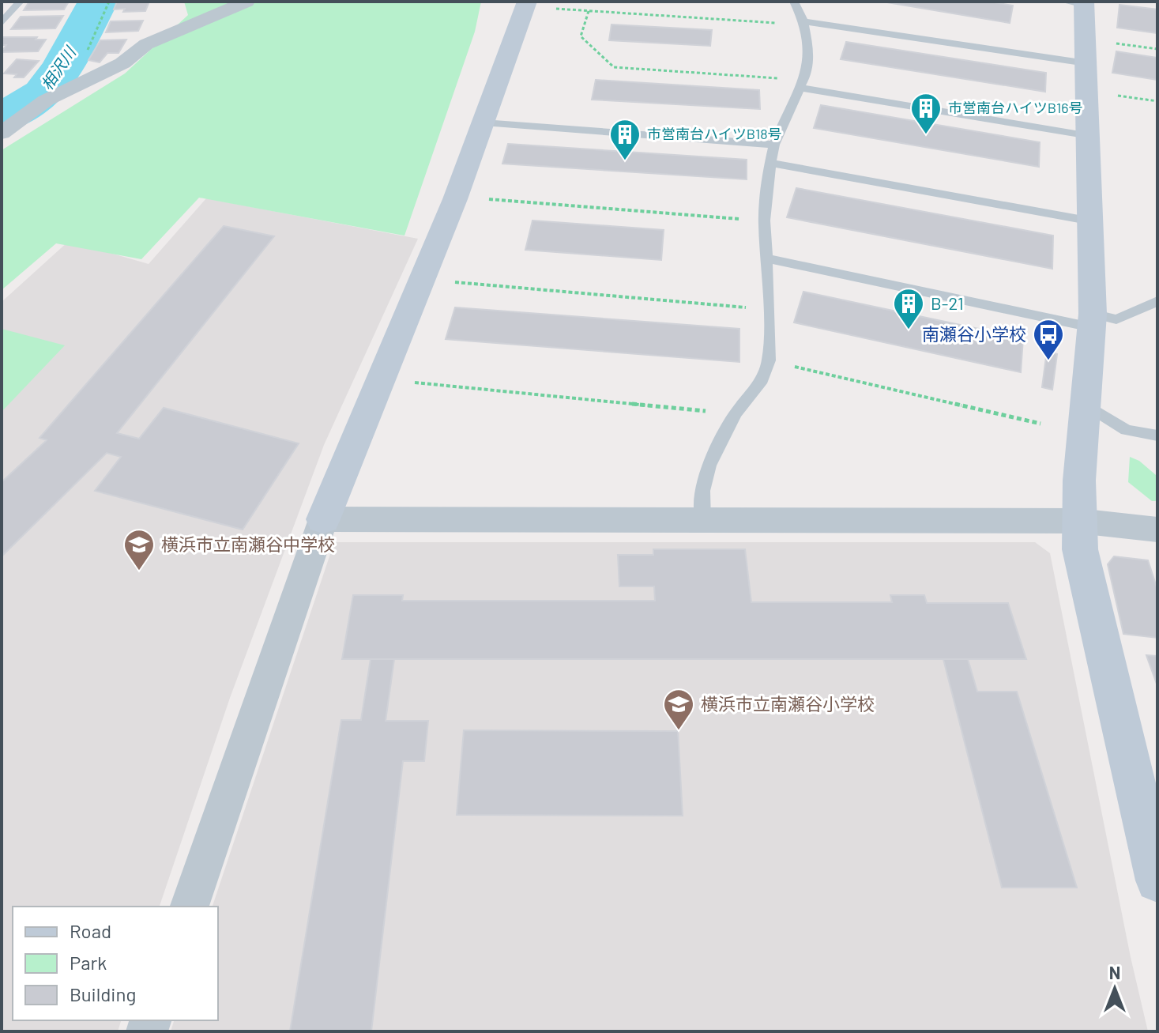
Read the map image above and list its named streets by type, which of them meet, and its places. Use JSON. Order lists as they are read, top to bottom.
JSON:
{
  "water": ["相沢川"],
  "places": {
    "building": ["市営南台ハイツB16号", "市営南台ハイツB18号", "B-21"],
    "bus stop": ["南瀬谷小学校"],
    "school or university": ["横浜市立南瀬谷中学校", "横浜市立南瀬谷小学校"]
  },
  "legend": ["Road", "Park", "Building"],
  "north": "top"
}
